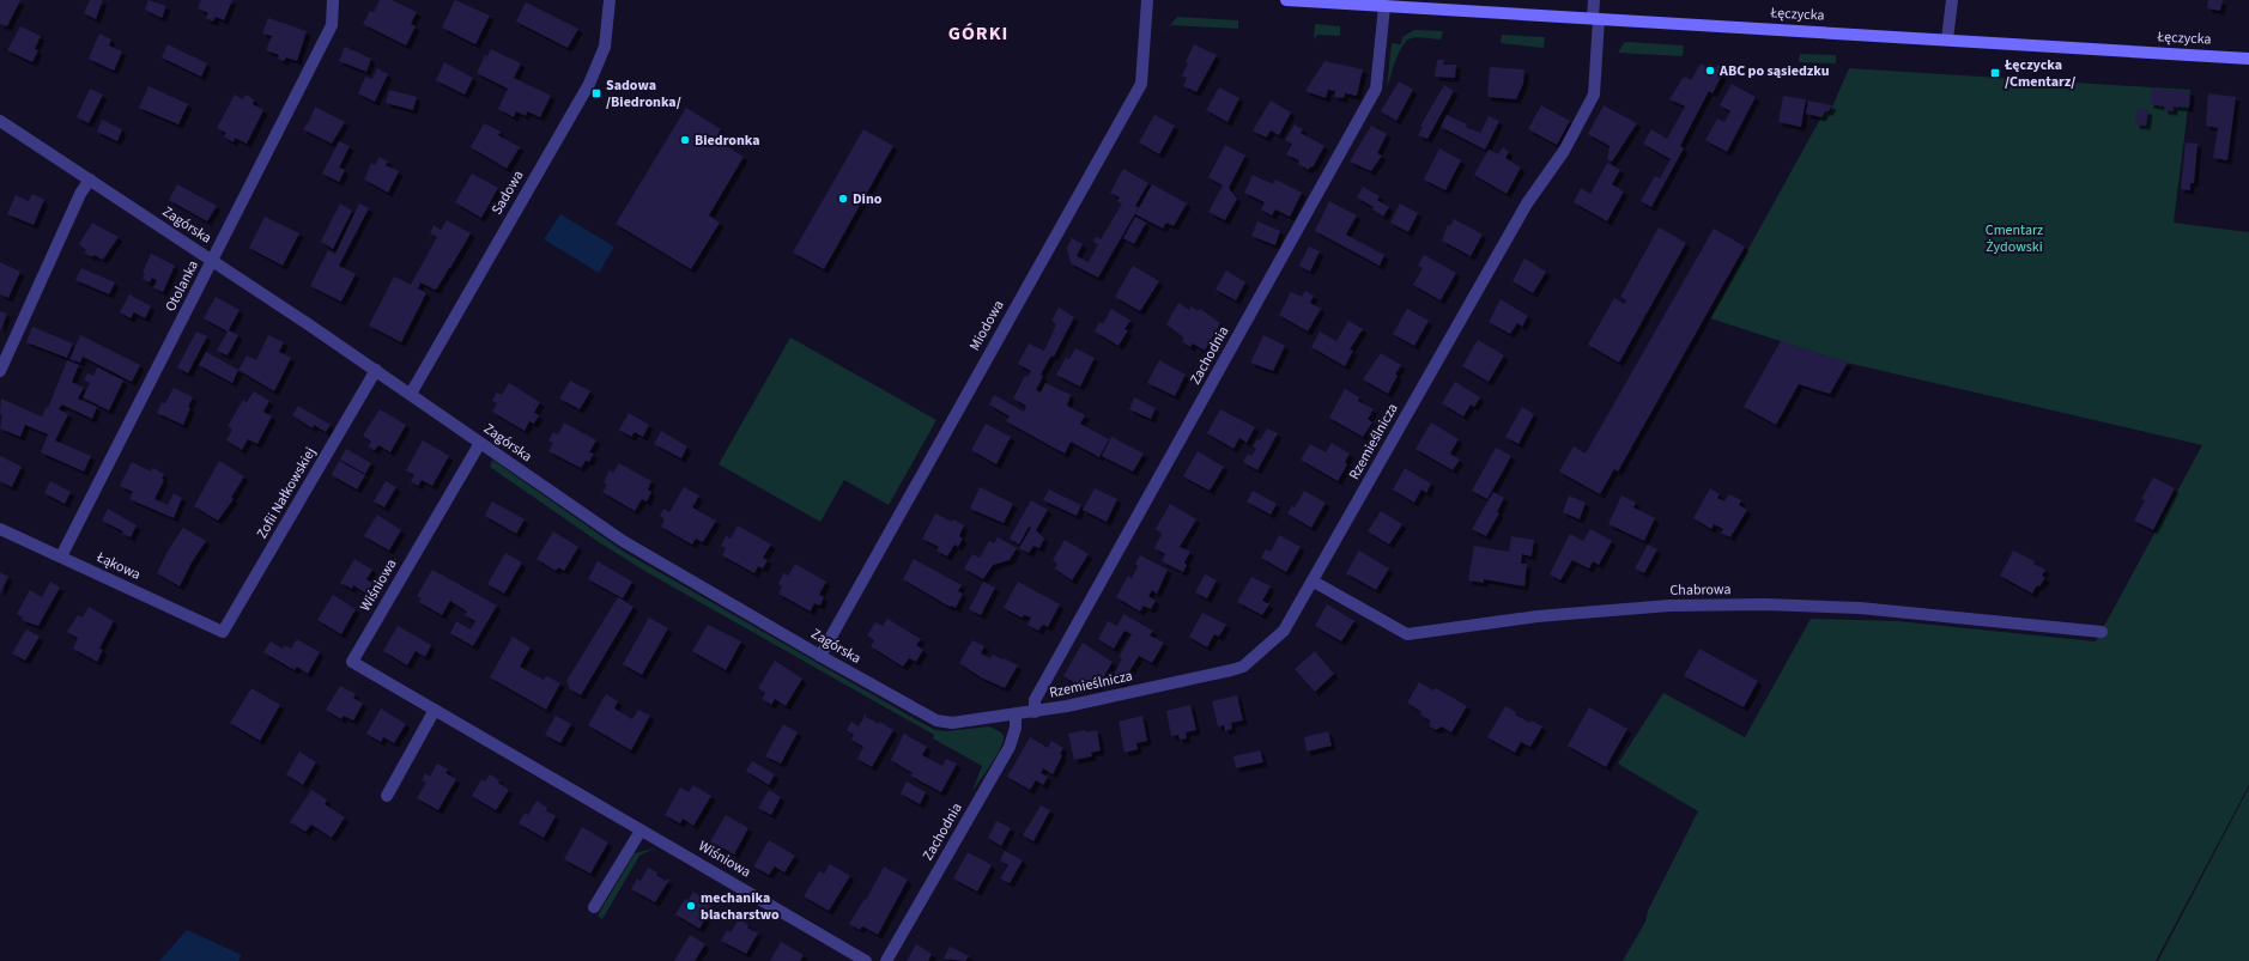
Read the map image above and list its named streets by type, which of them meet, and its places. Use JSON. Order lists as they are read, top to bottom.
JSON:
{
  "streets": {
    "main road": ["Łęczycka"],
    "street": [
      "Sadowa",
      "Zagórska",
      "Otolanka",
      "Miodowa",
      "Zachodnia",
      "Rzemieślnicza",
      "Zofii Nałkowskiej",
      "Łąkowa",
      "Wiśniowa",
      "Chabrowa"
    ]
  },
  "crossings": [
    ["Łęczycka", "Zachodnia"],
    ["Łęczycka", "Rzemieślnicza"],
    ["Sadowa", "Zagórska"],
    ["Zagórska", "Otolanka"],
    ["Zagórska", "Miodowa"],
    ["Zagórska", "Zachodnia"],
    ["Zagórska", "Rzemieślnicza"],
    ["Zagórska", "Zofii Nałkowskiej"],
    ["Zagórska", "Wiśniowa"],
    ["Otolanka", "Łąkowa"],
    ["Zachodnia", "Rzemieślnicza"],
    ["Rzemieślnicza", "Chabrowa"],
    ["Zofii Nałkowskiej", "Łąkowa"]
  ],
  "districts": ["GÓRKI"],
  "parks": ["Cmentarz Żydowski"],
  "places": {
    "other": [
      "ABC po sąsiedzku",
      "Biedronka",
      "Dino",
      "mechanika blacharstwo"
    ],
    "transit": ["Łęczycka /Cmentarz/", "Sadowa /Biedronka/"]
  }
}
